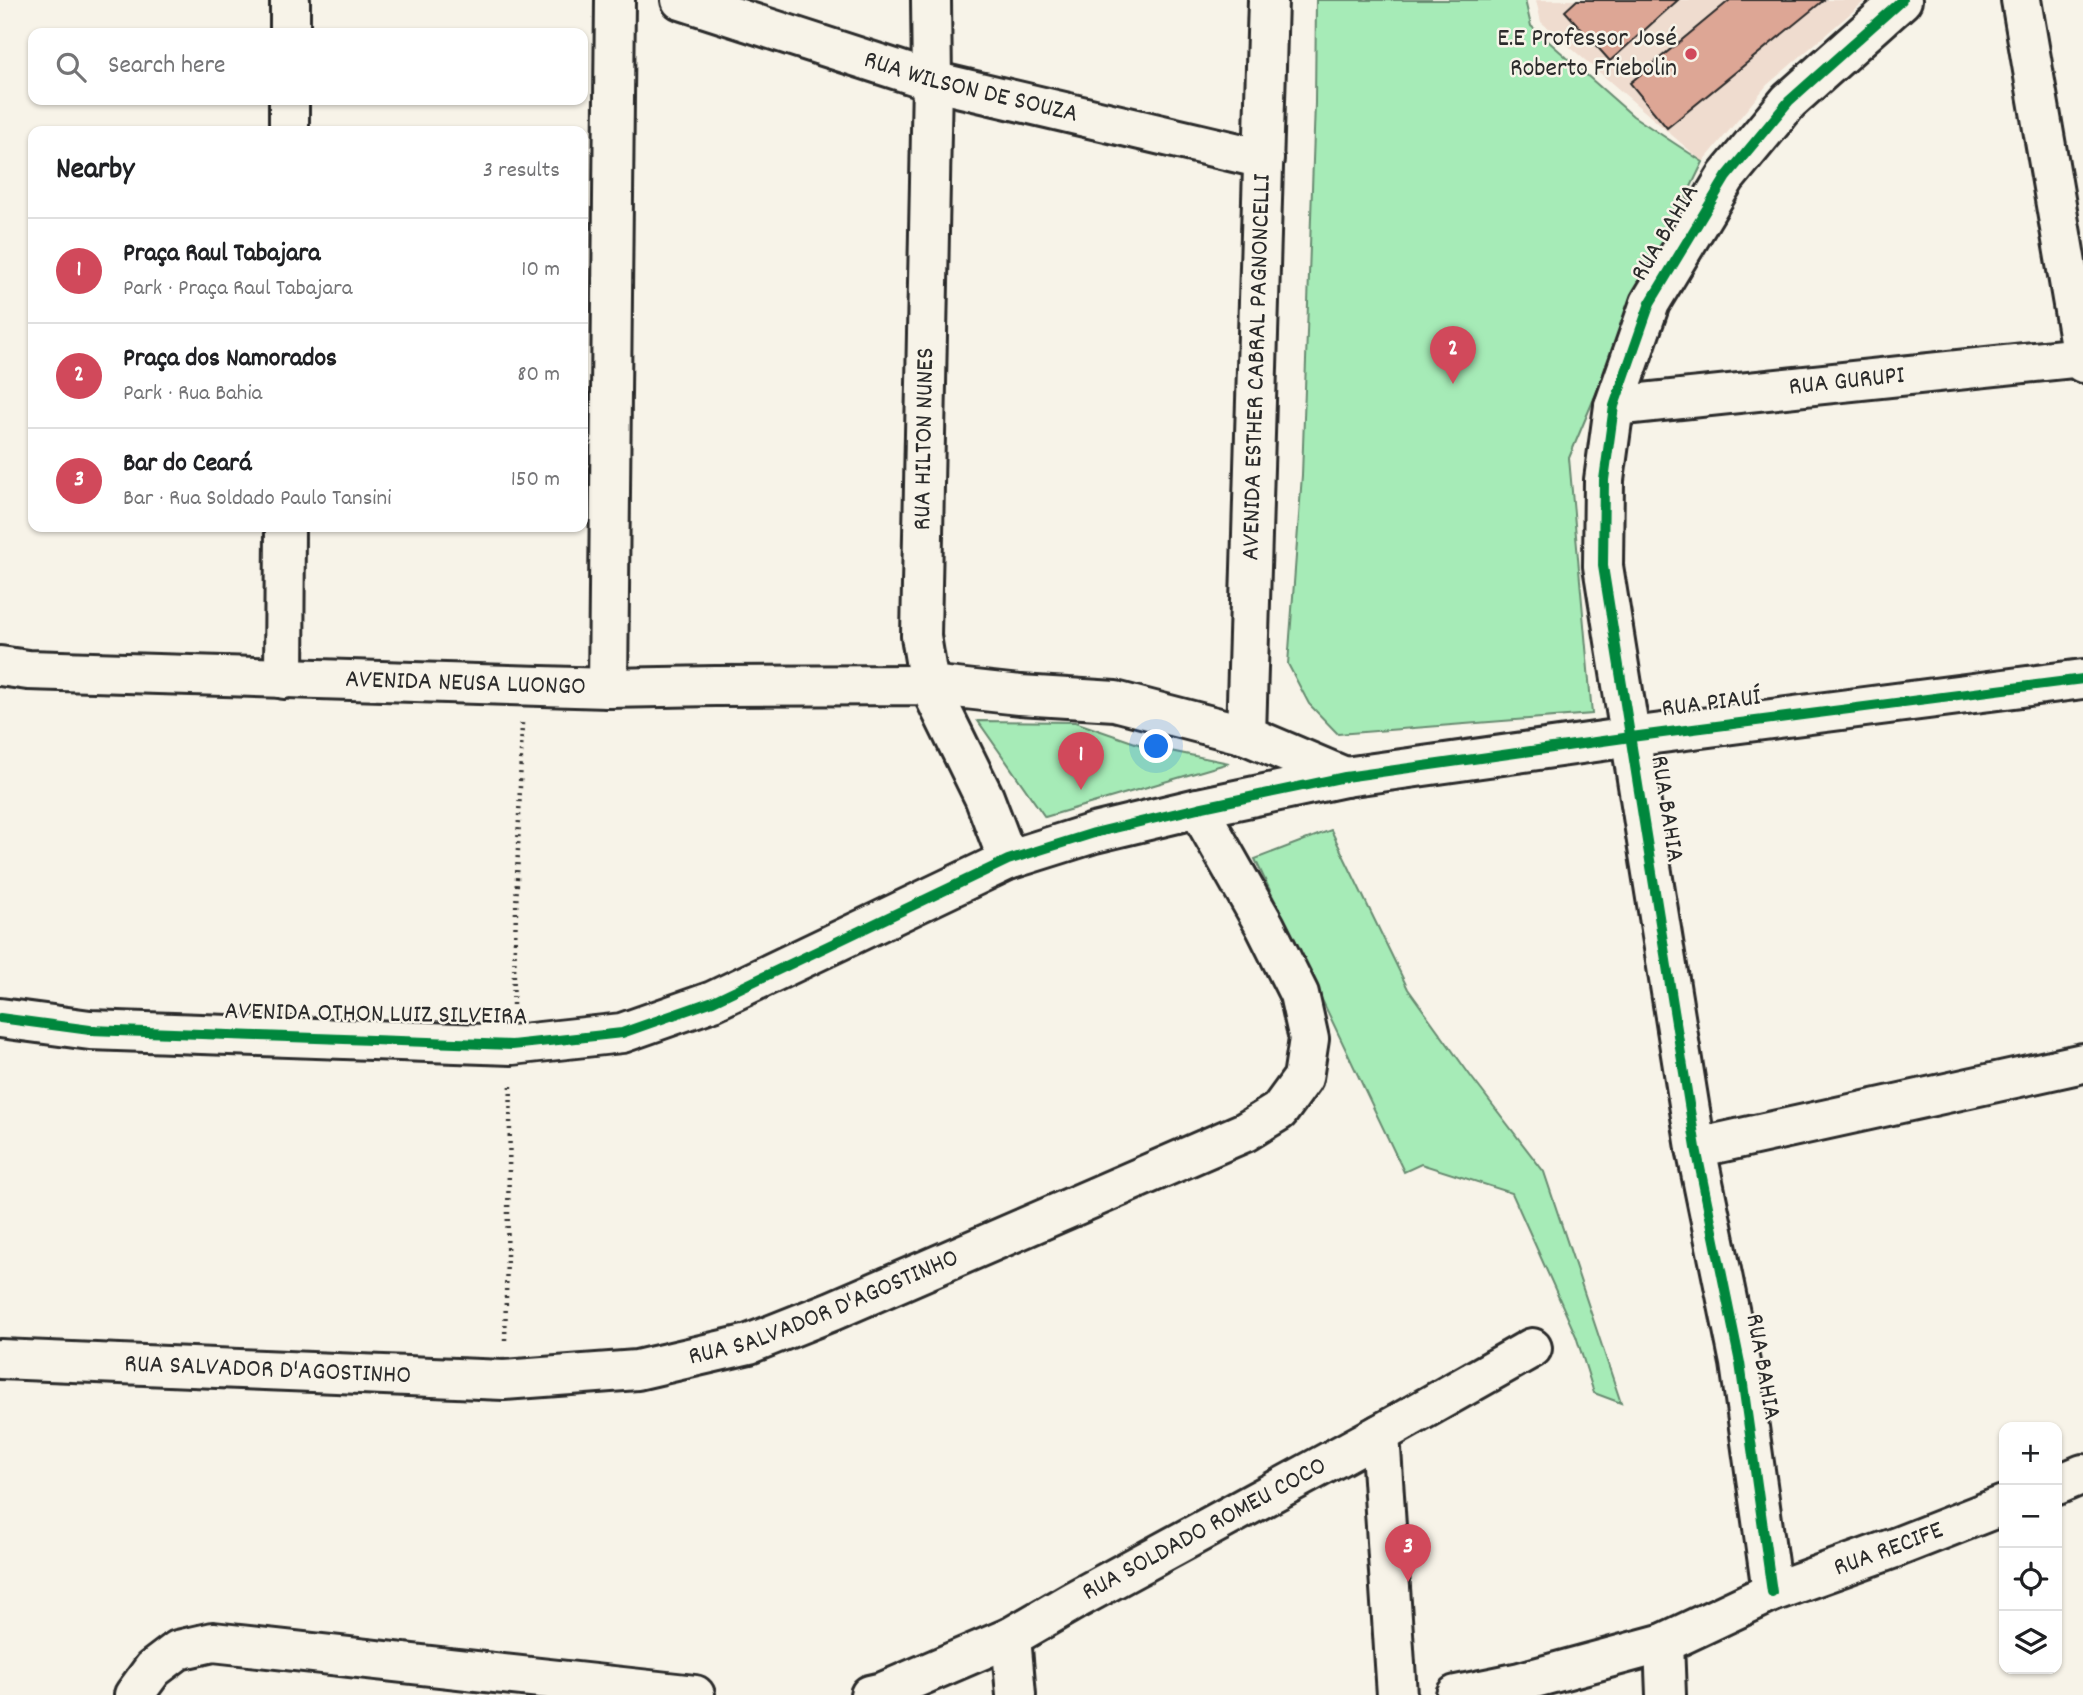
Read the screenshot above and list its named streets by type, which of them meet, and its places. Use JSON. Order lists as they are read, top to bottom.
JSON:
{
  "streets": {
    "street": [
      "RUA WILSON DE SOUZA",
      "RUA BAHIA",
      "AVENIDA ESTHER CABRAL PAGNONCELLI",
      "RUA GURUPI",
      "RUA HILTON NUNES",
      "AVENIDA NEUSA LUONGO",
      "RUA PIAUÍ",
      "AVENIDA OTHON LUIZ SILVEIRA",
      "RUA SALVADOR D'AGOSTINHO",
      "RUA SOLDADO ROMEU COCO",
      "RUA RECIFE"
    ]
  },
  "crossings": [
    ["RUA WILSON DE SOUZA", "AVENIDA ESTHER CABRAL PAGNONCELLI"],
    ["RUA WILSON DE SOUZA", "RUA HILTON NUNES"],
    ["RUA BAHIA", "RUA GURUPI"],
    ["RUA BAHIA", "RUA PIAUÍ"],
    ["RUA BAHIA", "RUA RECIFE"],
    ["AVENIDA ESTHER CABRAL PAGNONCELLI", "AVENIDA NEUSA LUONGO"],
    ["RUA HILTON NUNES", "AVENIDA NEUSA LUONGO"],
    ["RUA HILTON NUNES", "AVENIDA OTHON LUIZ SILVEIRA"],
    ["AVENIDA NEUSA LUONGO", "RUA PIAUÍ"],
    ["RUA PIAUÍ", "AVENIDA OTHON LUIZ SILVEIRA"],
    ["RUA PIAUÍ", "RUA SALVADOR D'AGOSTINHO"],
    ["AVENIDA OTHON LUIZ SILVEIRA", "RUA SALVADOR D'AGOSTINHO"]
  ],
  "places": ["E.E Professor José Roberto Friebolin"],
  "page": {
    "search": "Search here",
    "heading": ["Nearby", "3 results"],
    "list": [
      {
        "mark": "1",
        "name": "Praça Raul Tabajara",
        "note": "Park · Praça Raul Tabajara",
        "value": "10 m"
      },
      {
        "mark": "2",
        "name": "Praça dos Namorados",
        "note": "Park · Rua Bahia",
        "value": "80 m"
      },
      {
        "mark": "3",
        "name": "Bar do Ceará",
        "note": "Bar · Rua Soldado Paulo Tansini",
        "value": "150 m"
      }
    ],
    "pins": ["2", "1", "3"],
    "map_buttons": ["+", "−"]
  }
}
